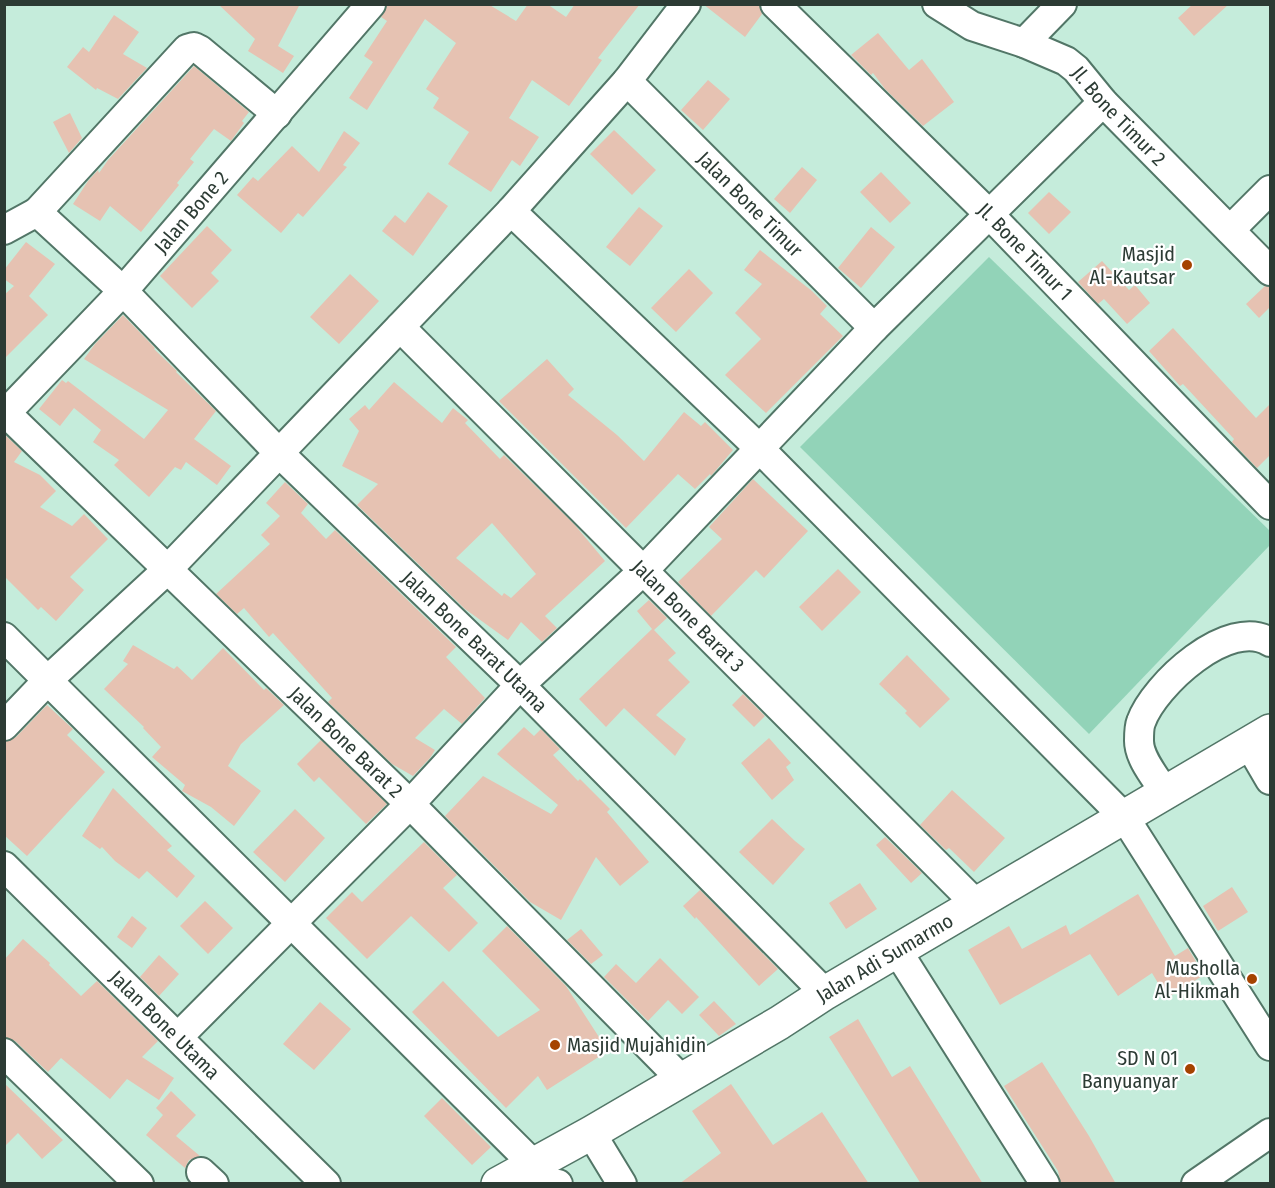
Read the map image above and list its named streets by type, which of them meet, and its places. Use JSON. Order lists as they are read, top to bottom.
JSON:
{
  "streets": {
    "main road": ["Jalan Adi Sumarmo"],
    "street": [
      "Jl. Bone Timur 2",
      "Jalan Bone Timur",
      "Jalan Bone 2",
      "Jl. Bone Timur 1",
      "Jalan Bone Barat 3",
      "Jalan Bone Barat Utama",
      "Jalan Bone Barat 2",
      "Jalan Bone Utama"
    ]
  },
  "crossings": [
    ["Jalan Bone 2", "Jalan Bone Barat Utama"],
    ["Jalan Bone 2", "Jalan Bone Barat 2"],
    ["Jalan Bone Barat 3", "Jalan Adi Sumarmo"],
    ["Jalan Bone Barat Utama", "Jalan Adi Sumarmo"],
    ["Jalan Bone Barat 2", "Jalan Adi Sumarmo"]
  ],
  "places": [
    "Masjid Al-Kautsar",
    "Musholla Al-Hikmah",
    "Masjid Mujahidin",
    "SD N 01 Banyuanyar"
  ]
}
